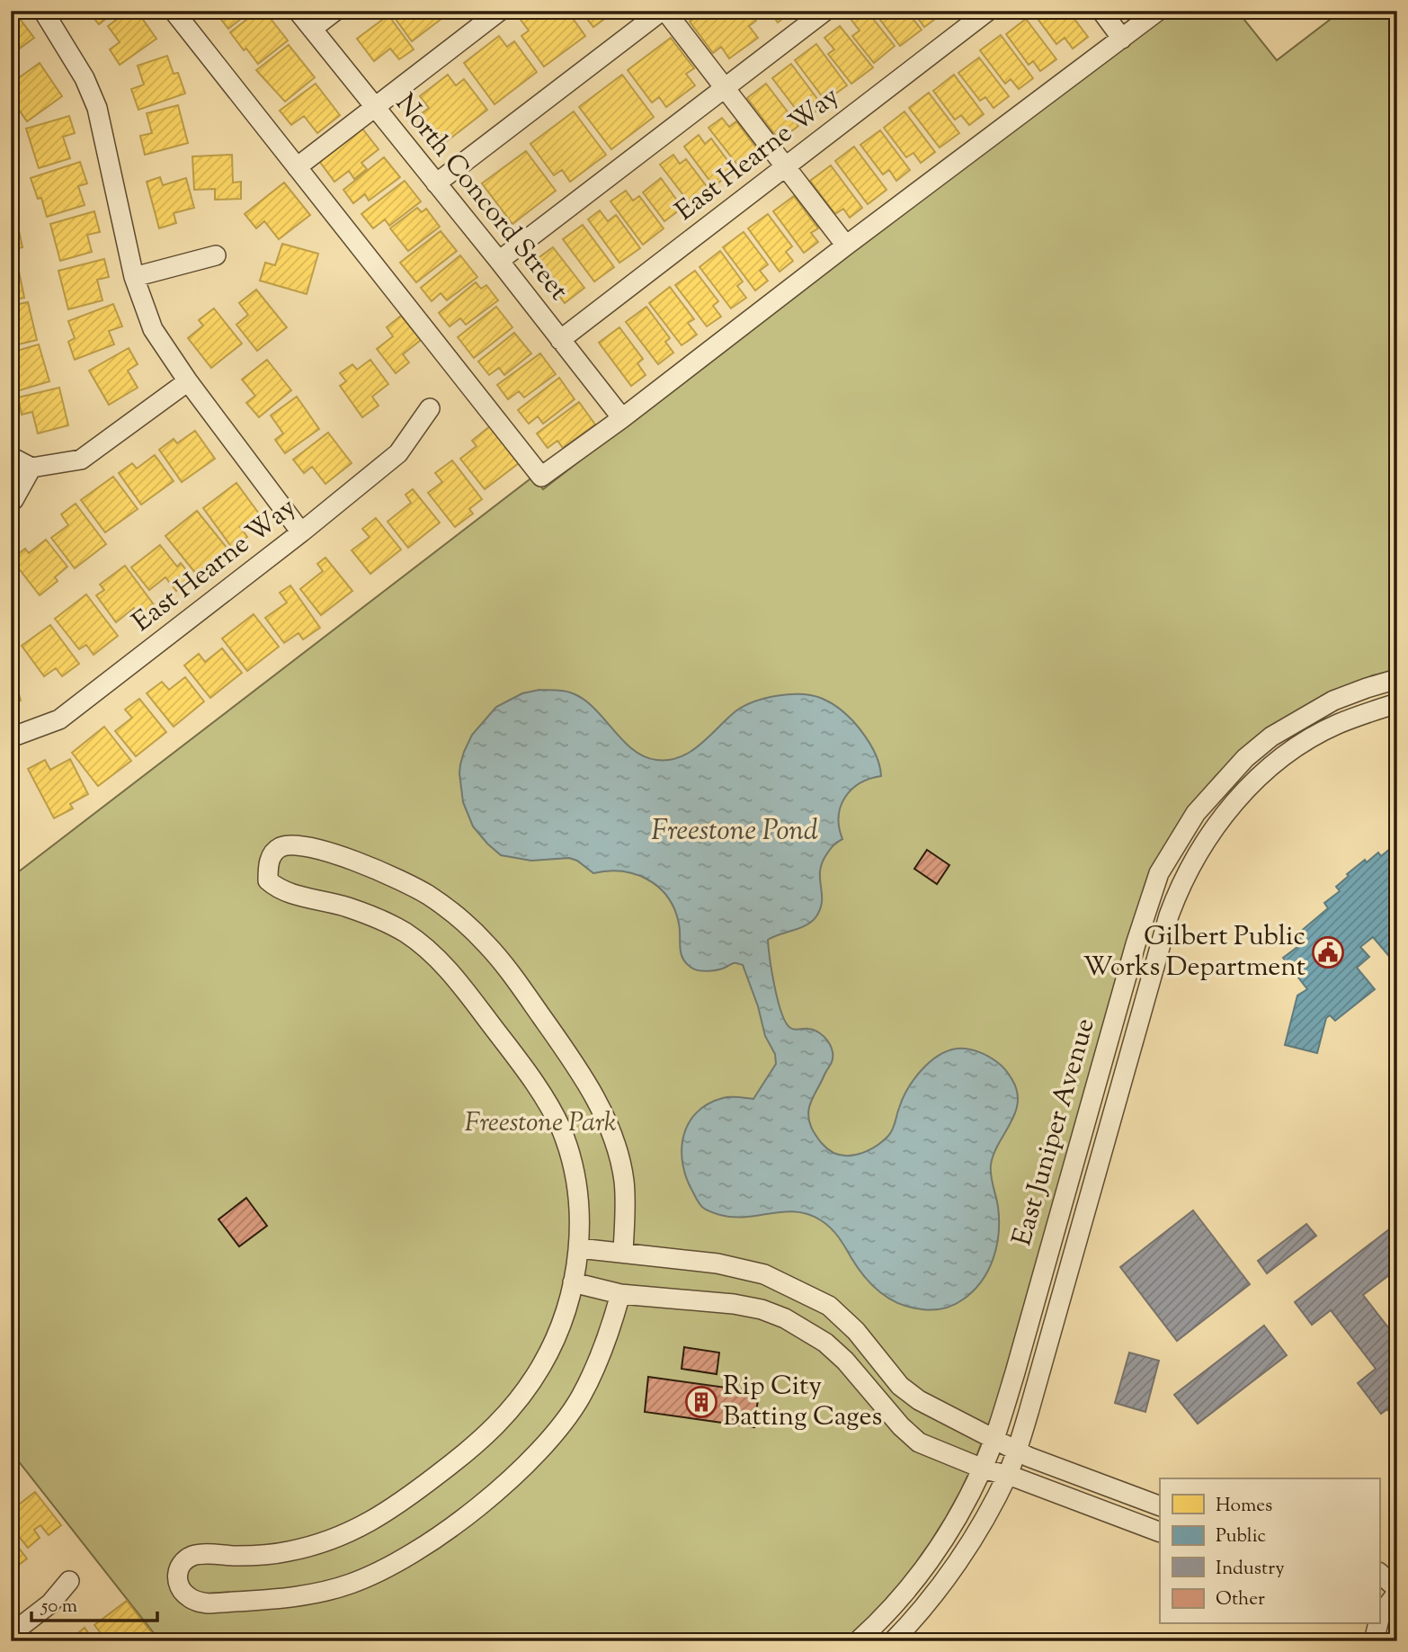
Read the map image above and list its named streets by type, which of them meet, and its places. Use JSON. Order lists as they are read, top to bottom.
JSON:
{
  "streets": {
    "street": ["East Hearne Way", "North Concord Street", "East Juniper Avenue"]
  },
  "crossings": [
    ["East Hearne Way", "North Concord Street"]
  ],
  "water": ["Freestone Pond"],
  "parks": ["Freestone Park"],
  "places": {
    "public building": ["Gilbert Public Works Department"],
    "building": ["Rip City Batting Cages"]
  },
  "legend": [
    "Homes",
    "Public",
    "Industry",
    "Other"
  ],
  "scale_bar": "50 m"
}
